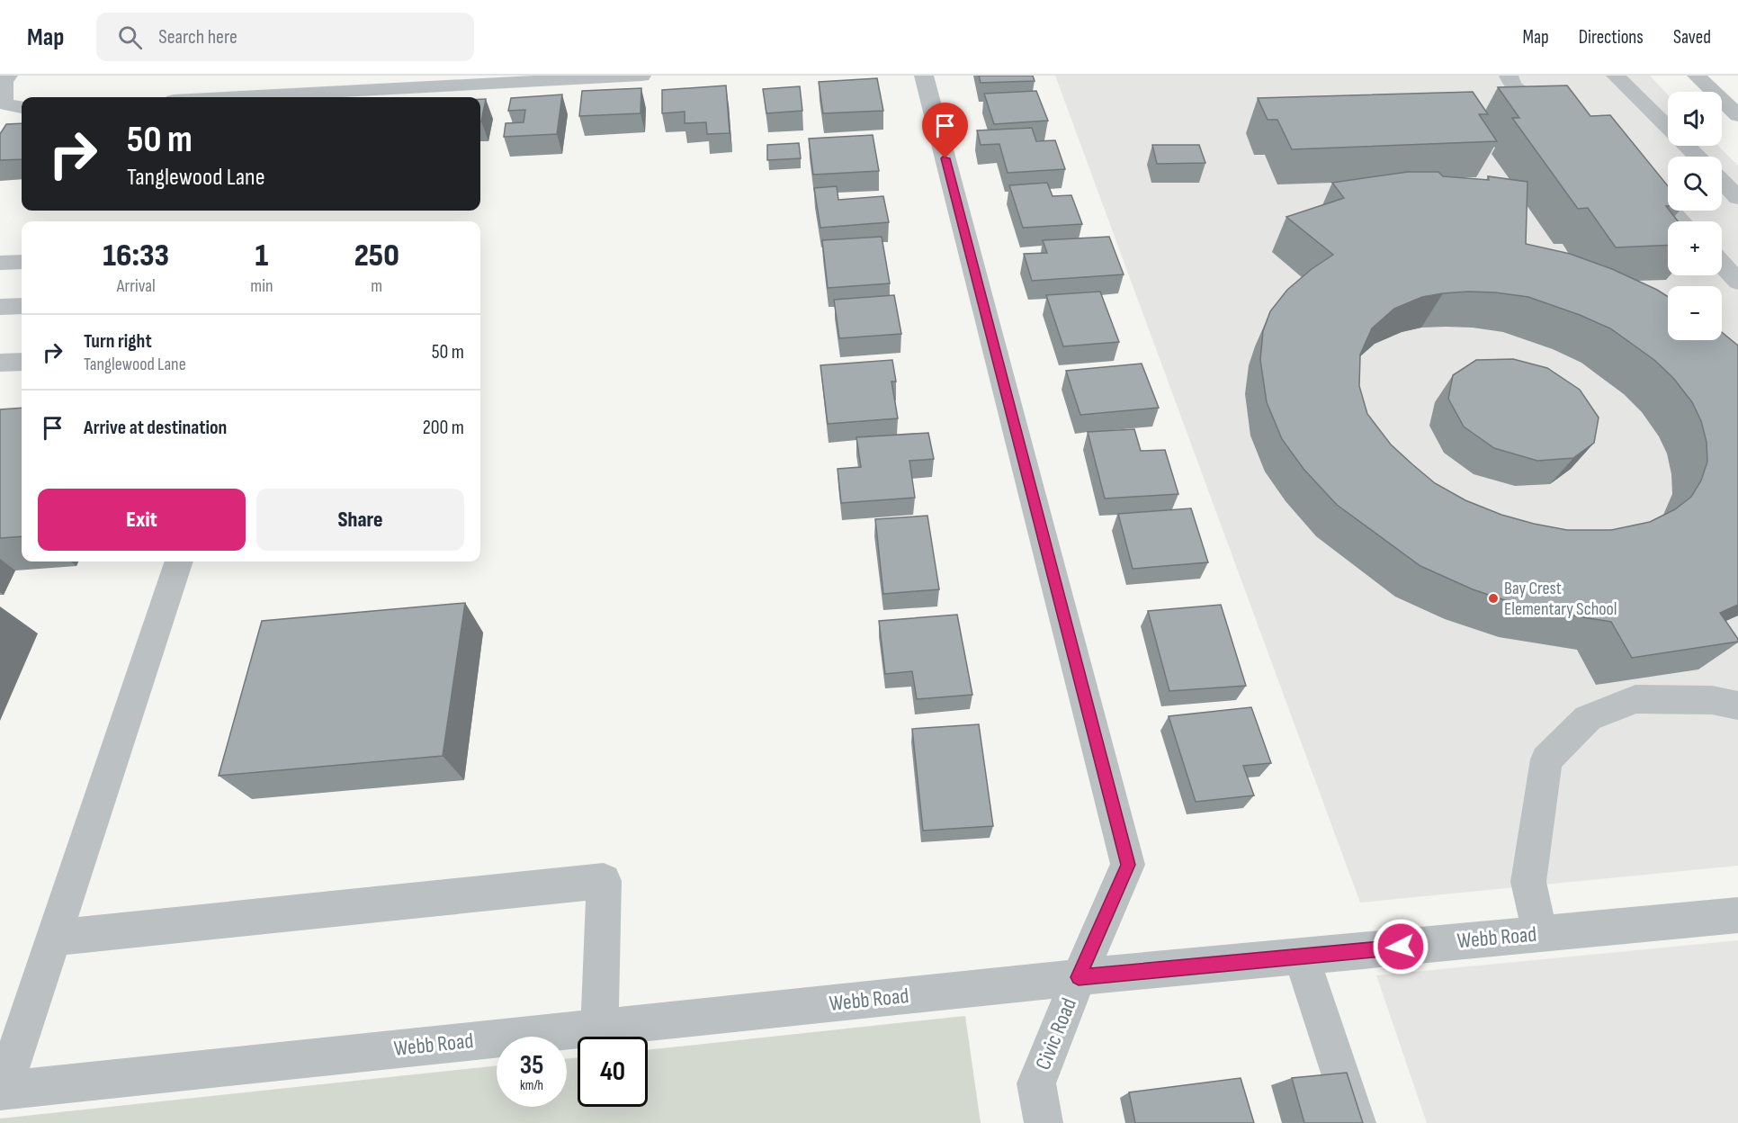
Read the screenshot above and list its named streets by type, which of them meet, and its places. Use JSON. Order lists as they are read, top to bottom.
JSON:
{
  "streets": {
    "street": ["Webb Road", "Civic Road"]
  },
  "crossings": [
    ["Webb Road", "Civic Road"]
  ],
  "places": ["Bay Crest Elementary School"],
  "page": {
    "header": "Map",
    "search": "Search here",
    "nav": ["Map", "Directions", "Saved"],
    "map_buttons": ["+", "−"],
    "turn": ["50 m", "Tanglewood Lane"],
    "eta": [
      "16:33",
      "Arrival",
      "1",
      "min",
      "250",
      "m"
    ],
    "list": [
      {
        "name": "Turn right",
        "note": "Tanglewood Lane",
        "value": "50 m"
      },
      {
        "name": "Arrive at destination",
        "value": "200 m"
      }
    ],
    "buttons": ["Exit", "Share"],
    "speed": "35 km/h",
    "limit": "40"
  }
}
